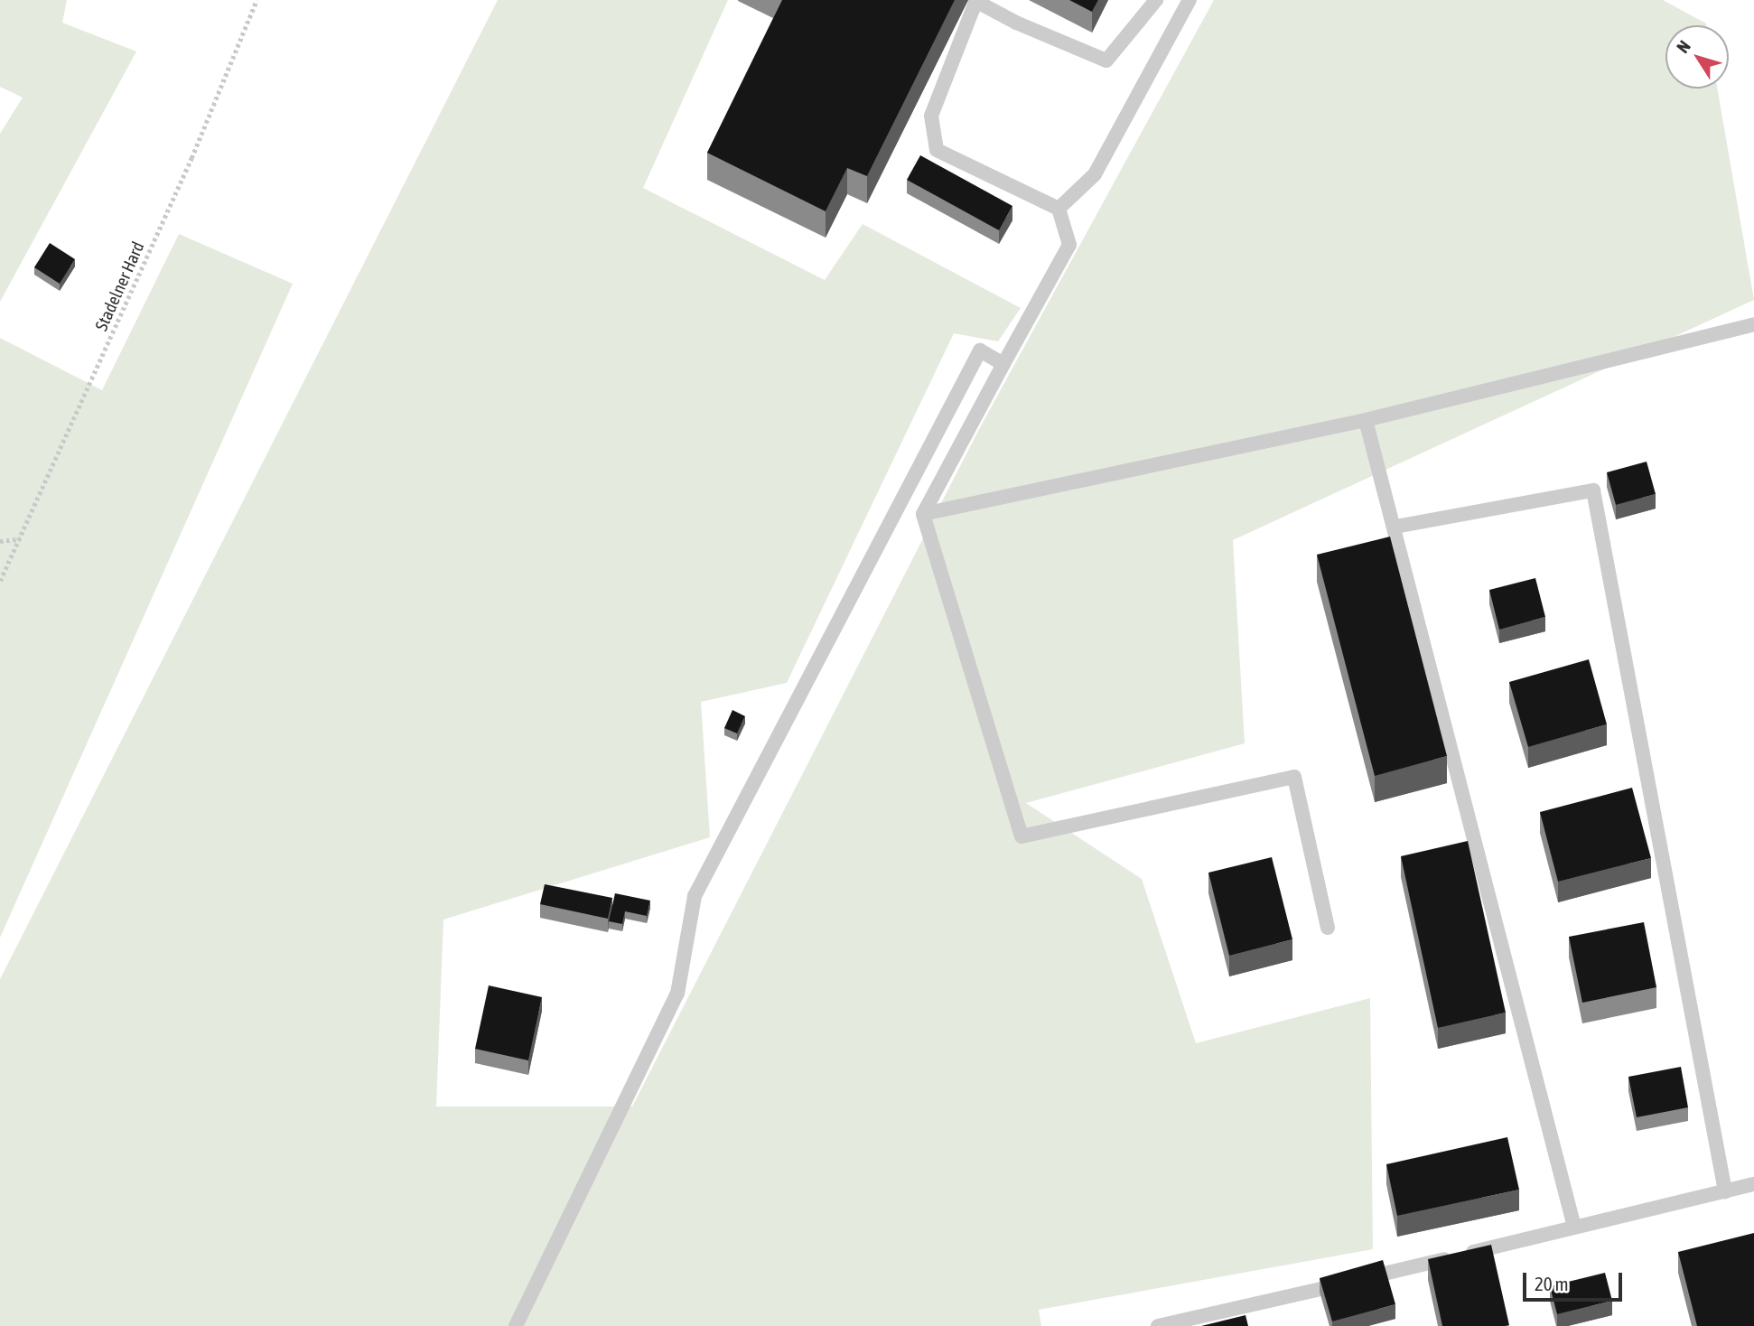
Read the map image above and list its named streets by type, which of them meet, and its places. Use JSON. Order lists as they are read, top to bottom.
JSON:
{
  "streets": {
    "path": ["Stadelner Hard"]
  },
  "scale_bar": "20 m",
  "north": "top left"
}
